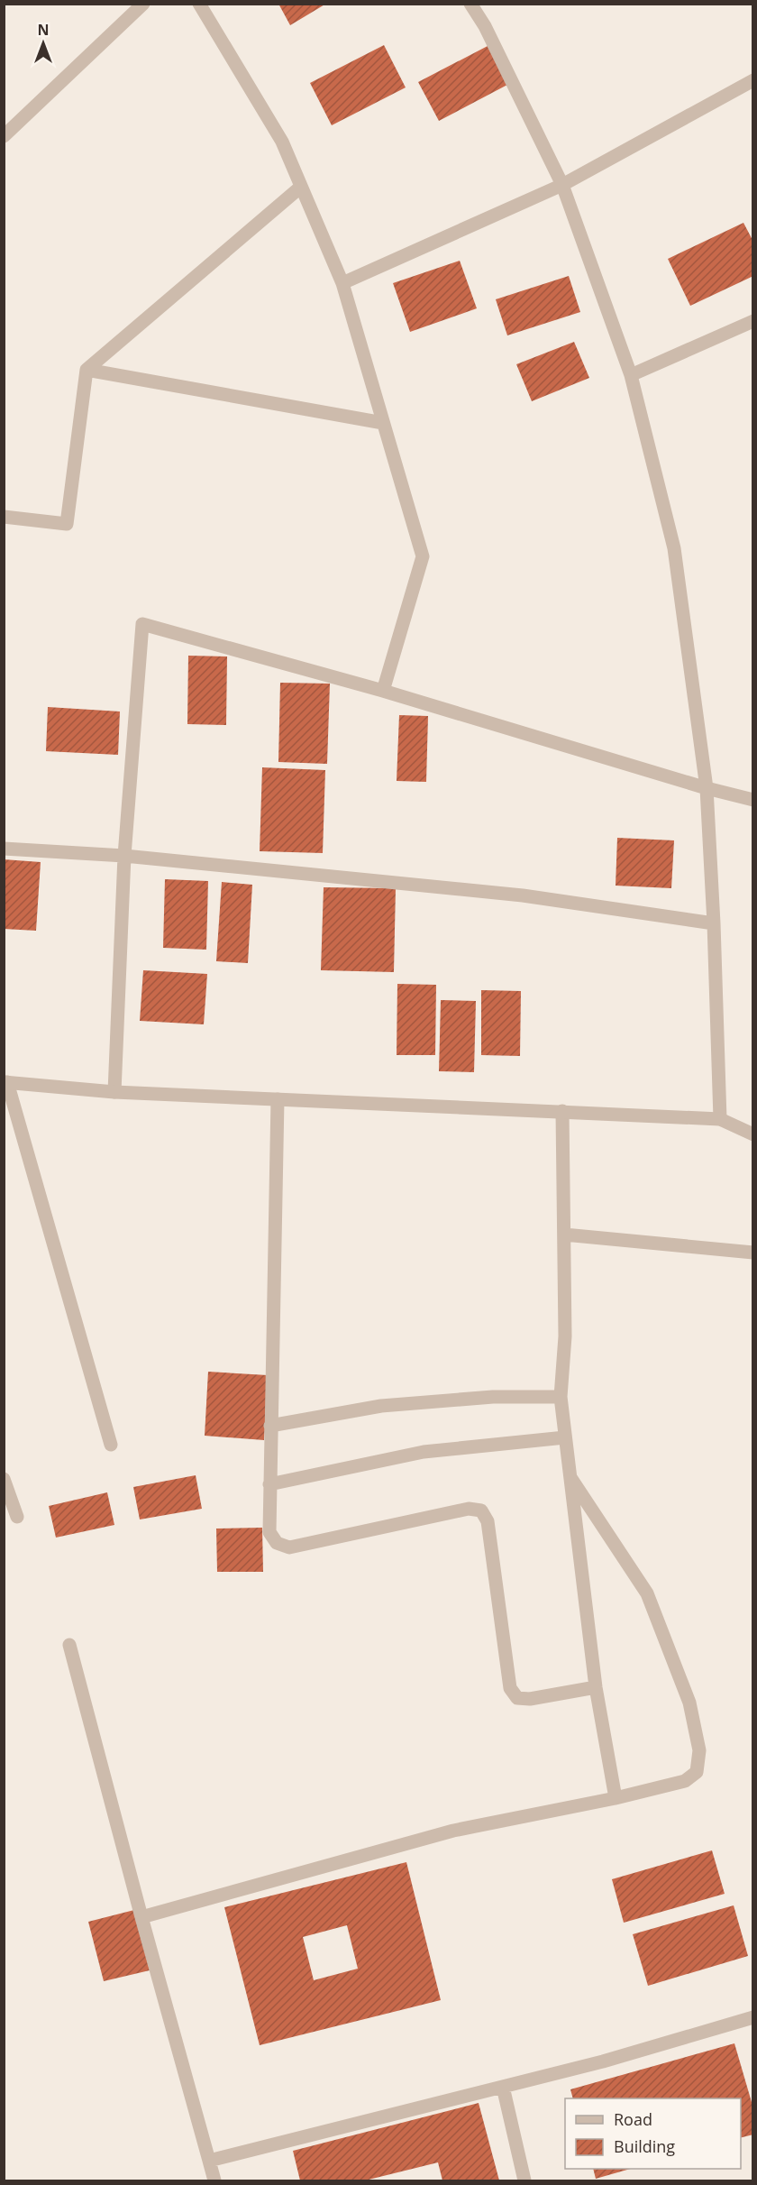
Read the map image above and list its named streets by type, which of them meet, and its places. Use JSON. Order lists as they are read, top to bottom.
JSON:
{
  "legend": ["Road", "Building"],
  "north": "top"
}
